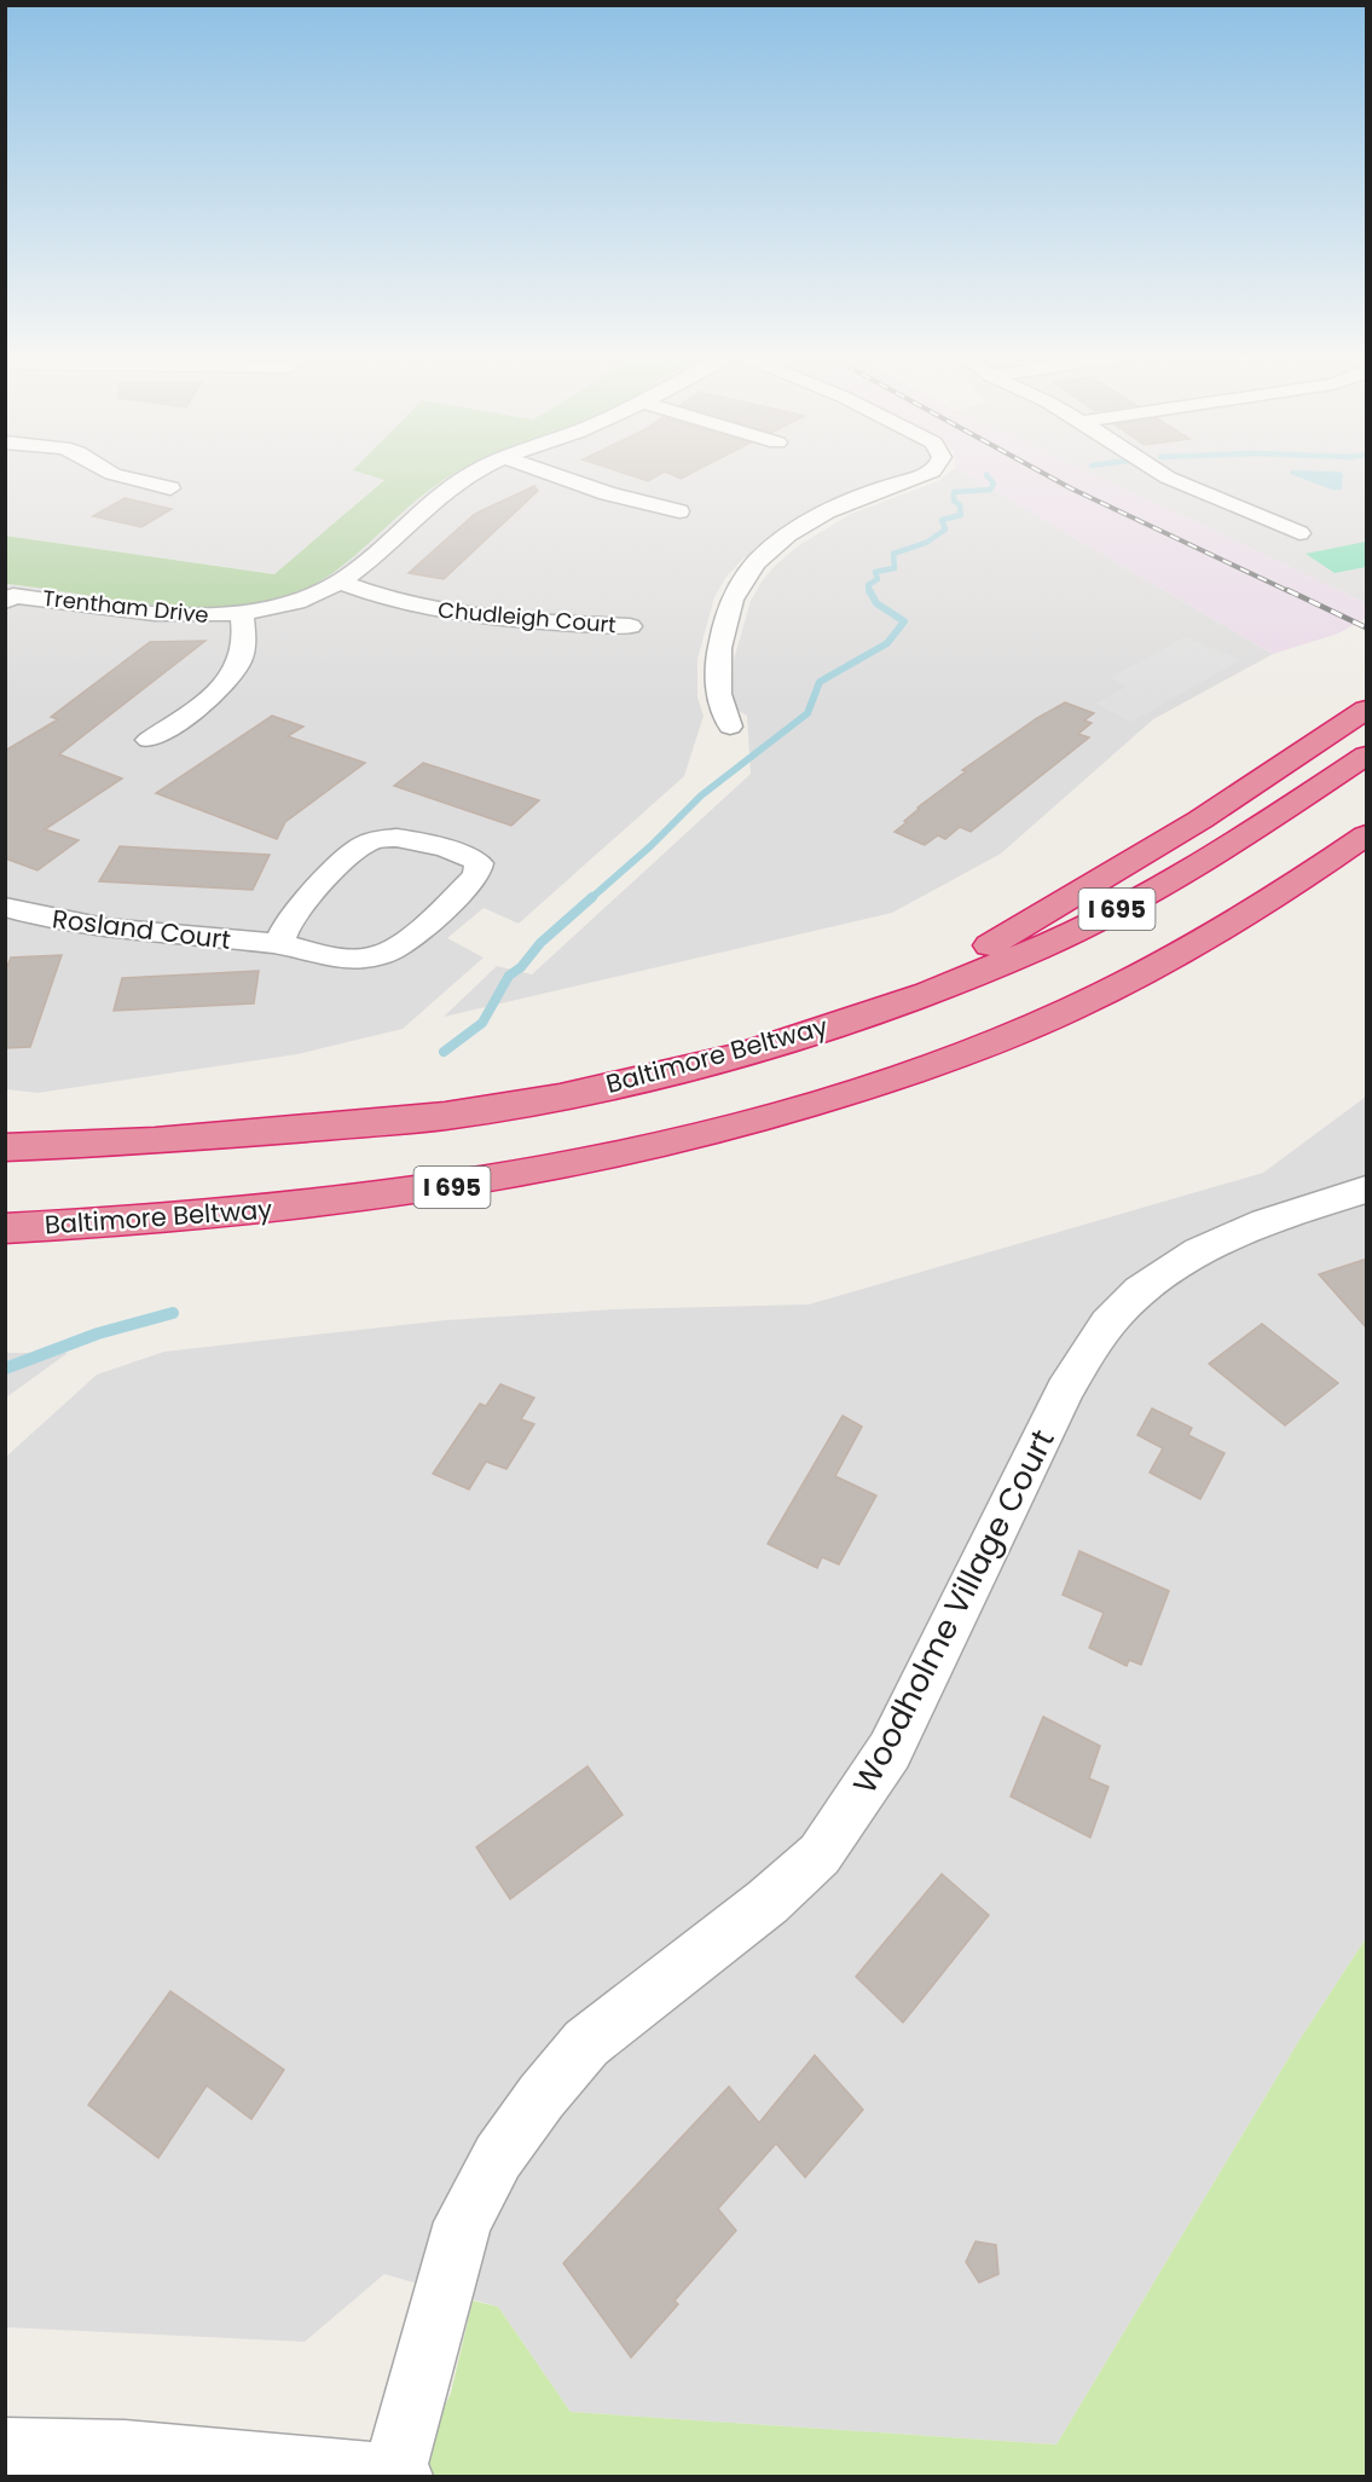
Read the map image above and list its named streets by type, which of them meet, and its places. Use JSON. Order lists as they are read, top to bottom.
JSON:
{
  "streets": {
    "highway": ["I 695", "Baltimore Beltway"],
    "street": [
      "Trentham Drive",
      "Chudleigh Court",
      "Rosland Court",
      "Woodholme Village Court"
    ]
  },
  "crossings": [
    ["Trentham Drive", "Chudleigh Court"]
  ]
}
